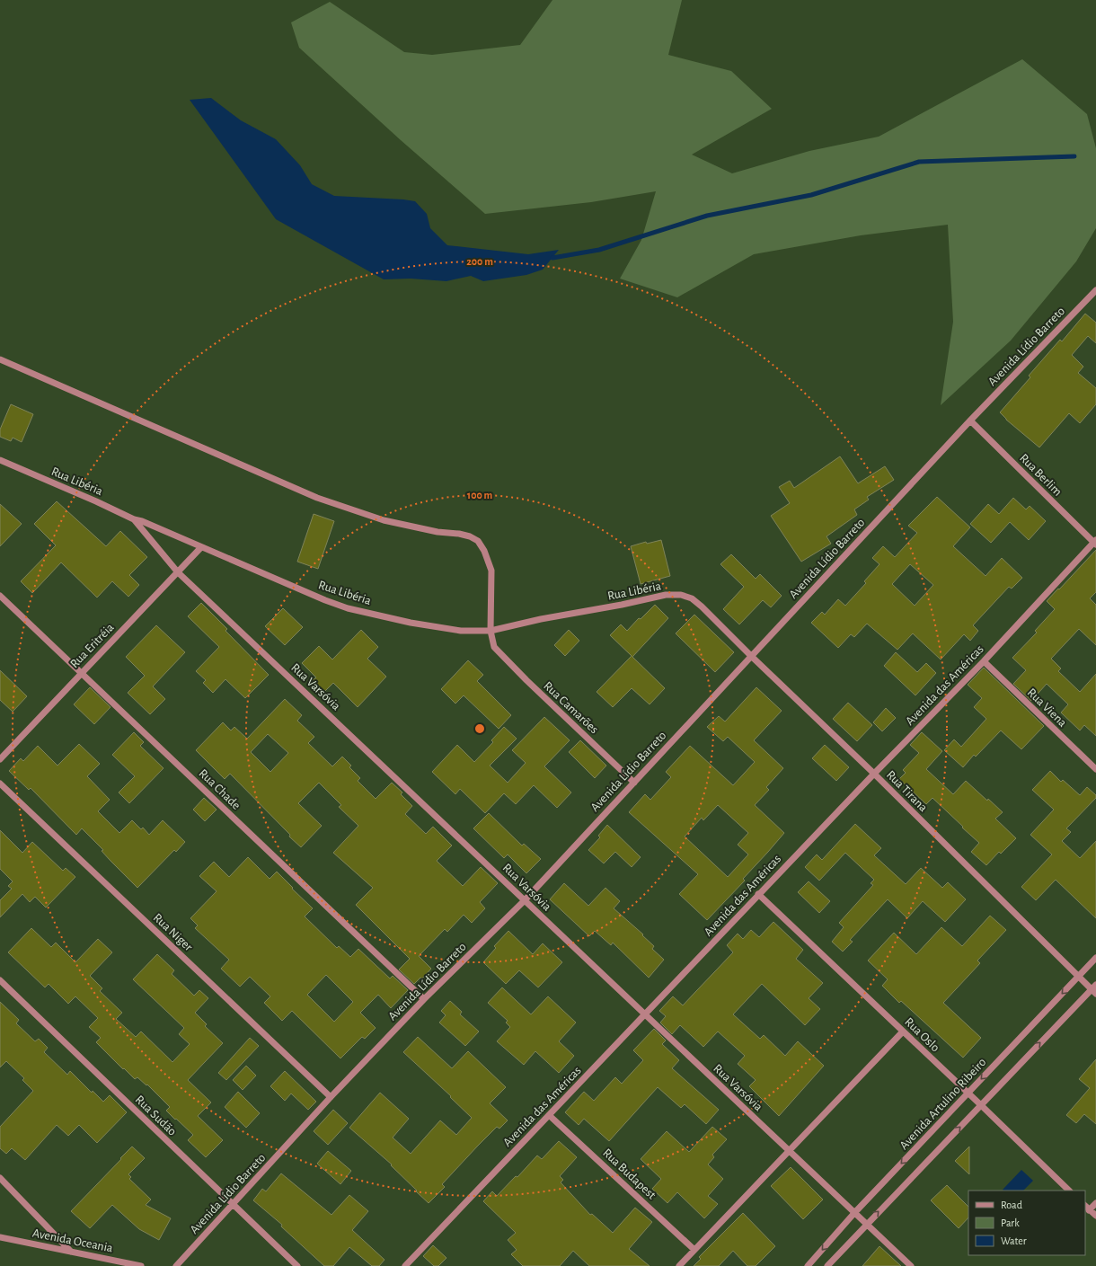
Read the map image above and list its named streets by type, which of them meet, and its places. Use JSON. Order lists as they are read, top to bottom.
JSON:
{
  "streets": {
    "street": [
      "Avenida Lídio Barreto",
      "Rua Berlim",
      "Rua Libéria",
      "Rua Eritréia",
      "Avenida das Américas",
      "Rua Varsóvia",
      "Rua Camarões",
      "Rua Viena",
      "Rua Chade",
      "Rua Tirana",
      "Rua Niger",
      "Rua Oslo",
      "Avenida Artulino Ribeiro",
      "Rua Sudão",
      "Rua Budapest",
      "Avenida Oceania"
    ]
  },
  "crossings": [
    ["Avenida Lídio Barreto", "Rua Berlim"],
    ["Avenida Lídio Barreto", "Rua Varsóvia"],
    ["Avenida Lídio Barreto", "Rua Camarões"],
    ["Avenida Lídio Barreto", "Rua Chade"],
    ["Avenida Lídio Barreto", "Rua Tirana"],
    ["Avenida Lídio Barreto", "Rua Niger"],
    ["Avenida Lídio Barreto", "Rua Sudão"],
    ["Rua Berlim", "Avenida das Américas"],
    ["Rua Libéria", "Rua Eritréia"],
    ["Rua Libéria", "Rua Varsóvia"],
    ["Rua Libéria", "Rua Camarões"],
    ["Rua Libéria", "Rua Tirana"],
    ["Rua Eritréia", "Rua Varsóvia"],
    ["Rua Eritréia", "Rua Chade"],
    ["Avenida das Américas", "Rua Varsóvia"],
    ["Avenida das Américas", "Rua Viena"],
    ["Avenida das Américas", "Rua Tirana"],
    ["Avenida das Américas", "Rua Oslo"],
    ["Avenida das Américas", "Rua Budapest"],
    ["Rua Varsóvia", "Avenida Artulino Ribeiro"],
    ["Rua Tirana", "Avenida Artulino Ribeiro"],
    ["Rua Oslo", "Avenida Artulino Ribeiro"]
  ],
  "legend": ["Road", "Park", "Water"],
  "rings": ["200 m", "100 m"]
}
